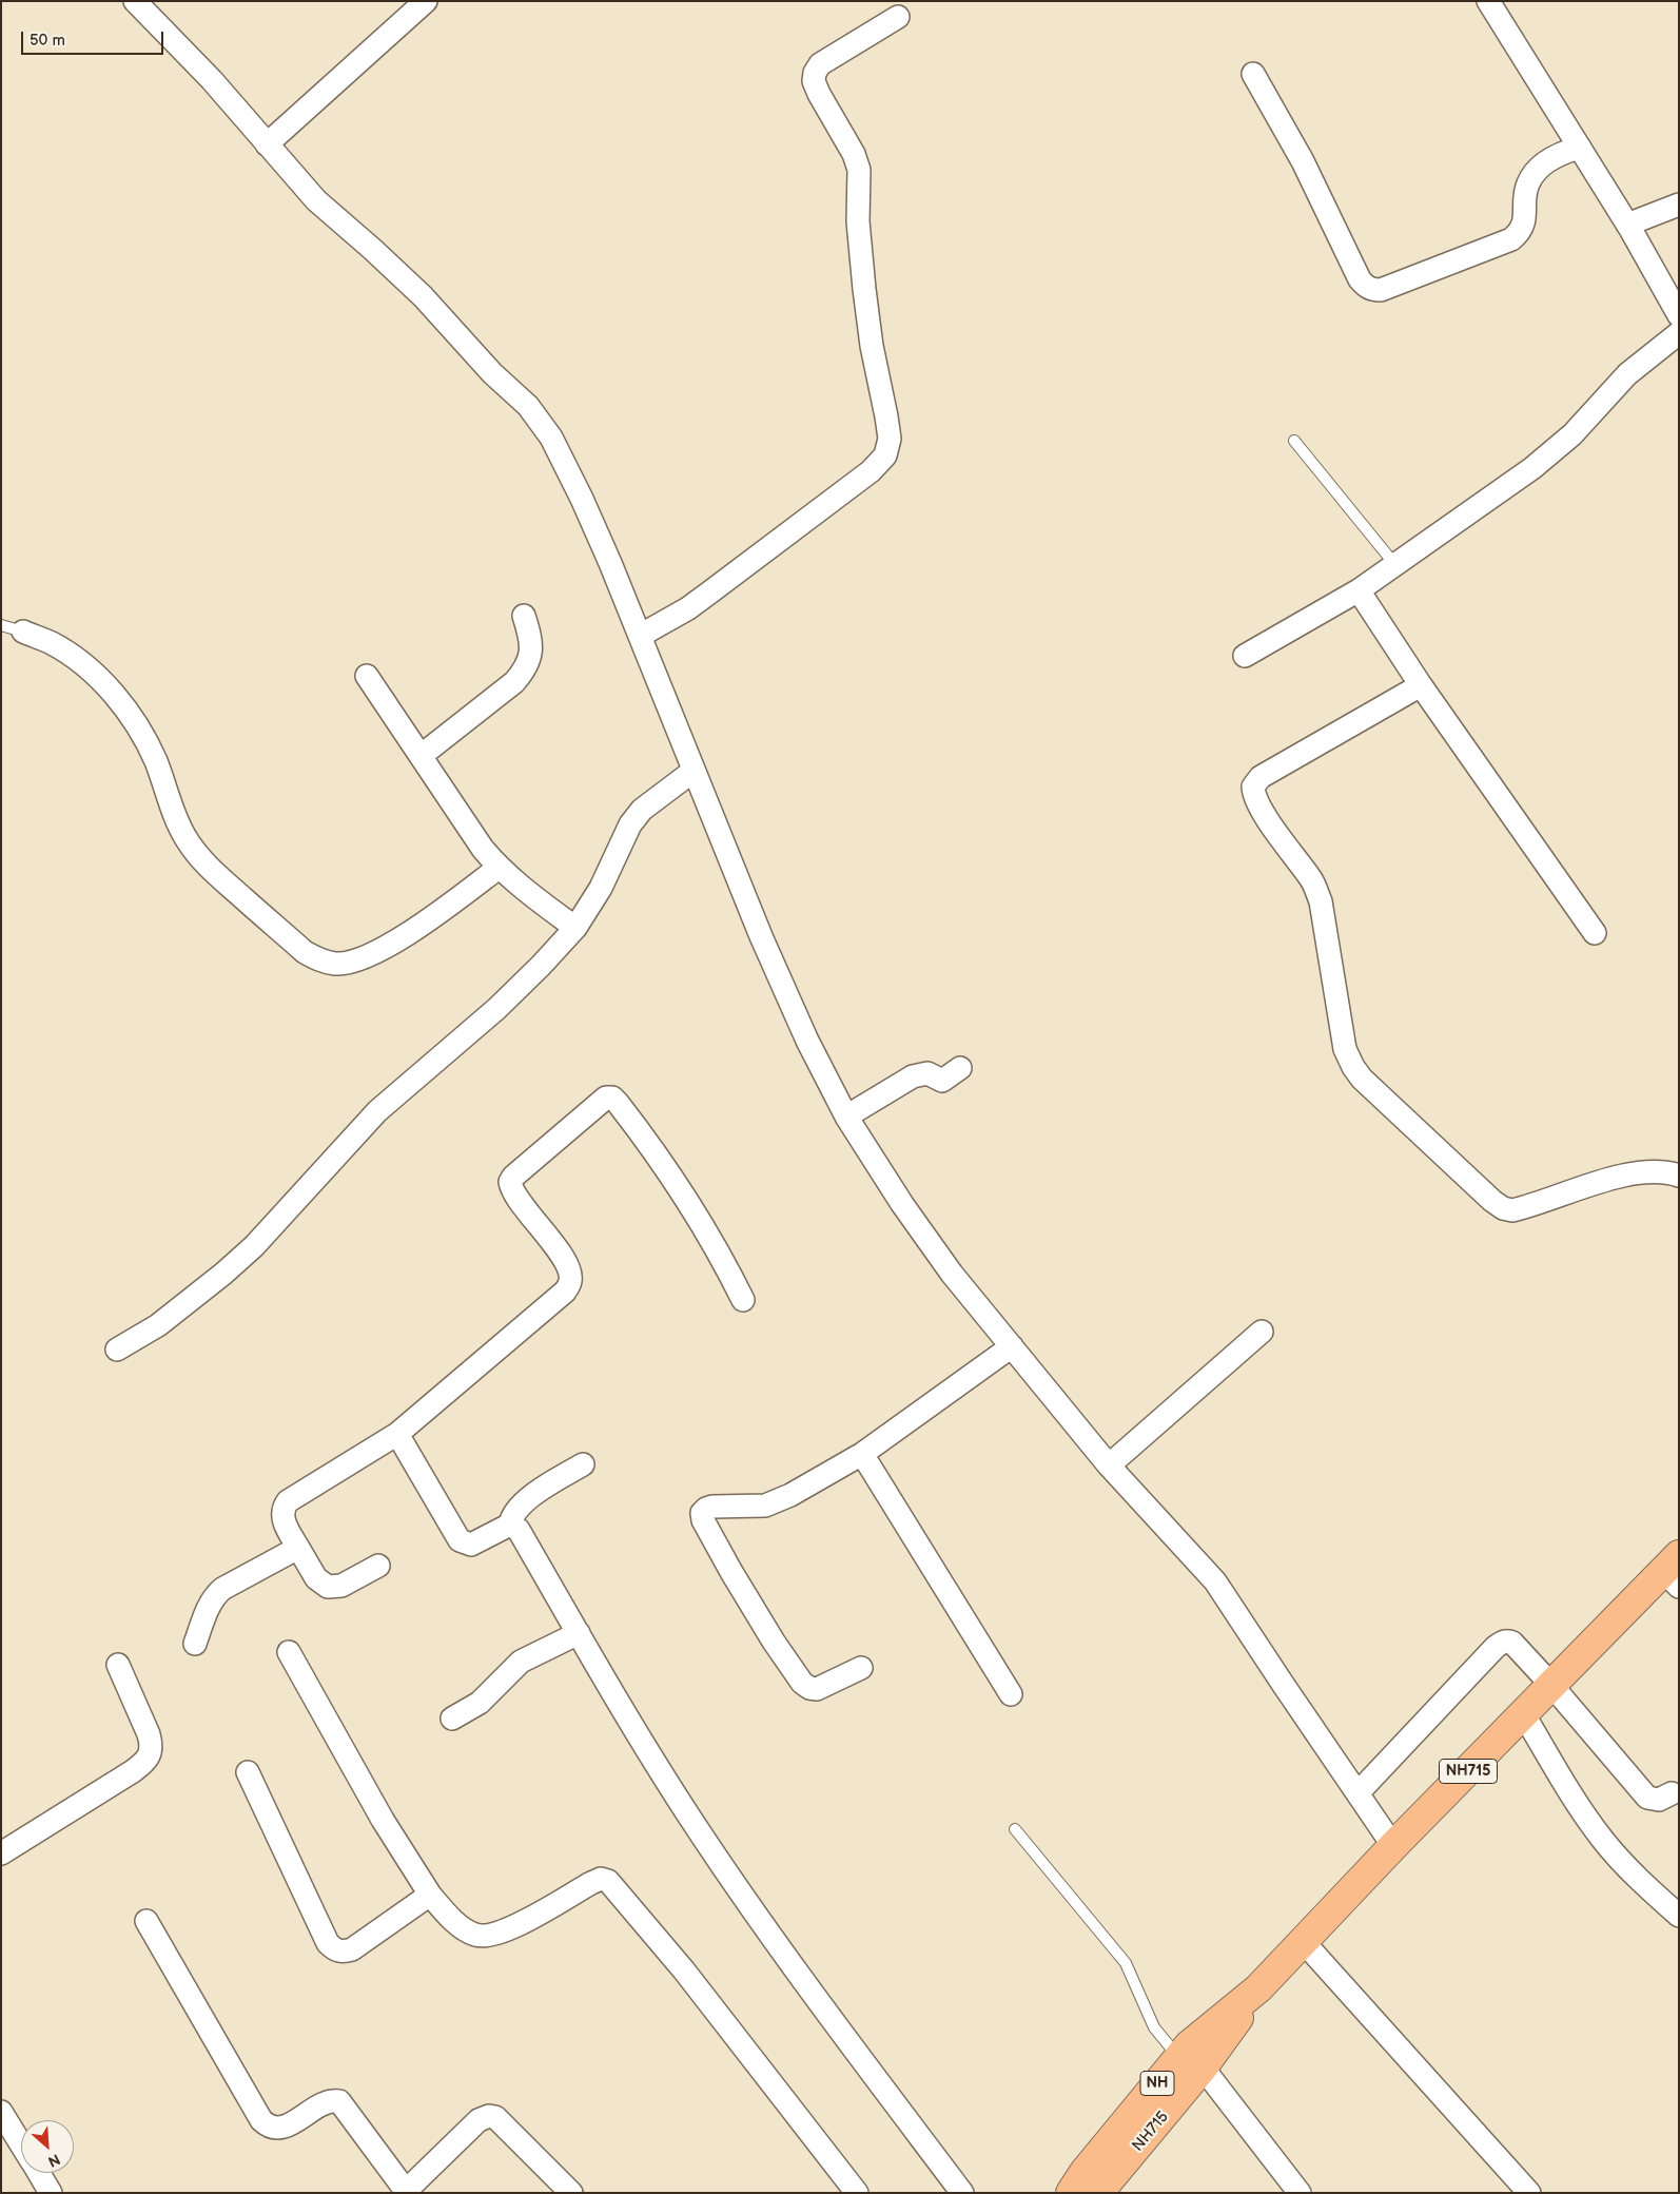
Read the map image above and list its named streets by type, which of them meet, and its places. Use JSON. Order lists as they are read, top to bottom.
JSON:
{
  "streets": {
    "highway": ["NH715", "NH"]
  },
  "scale_bar": "50 m",
  "north": "bottom right"
}
